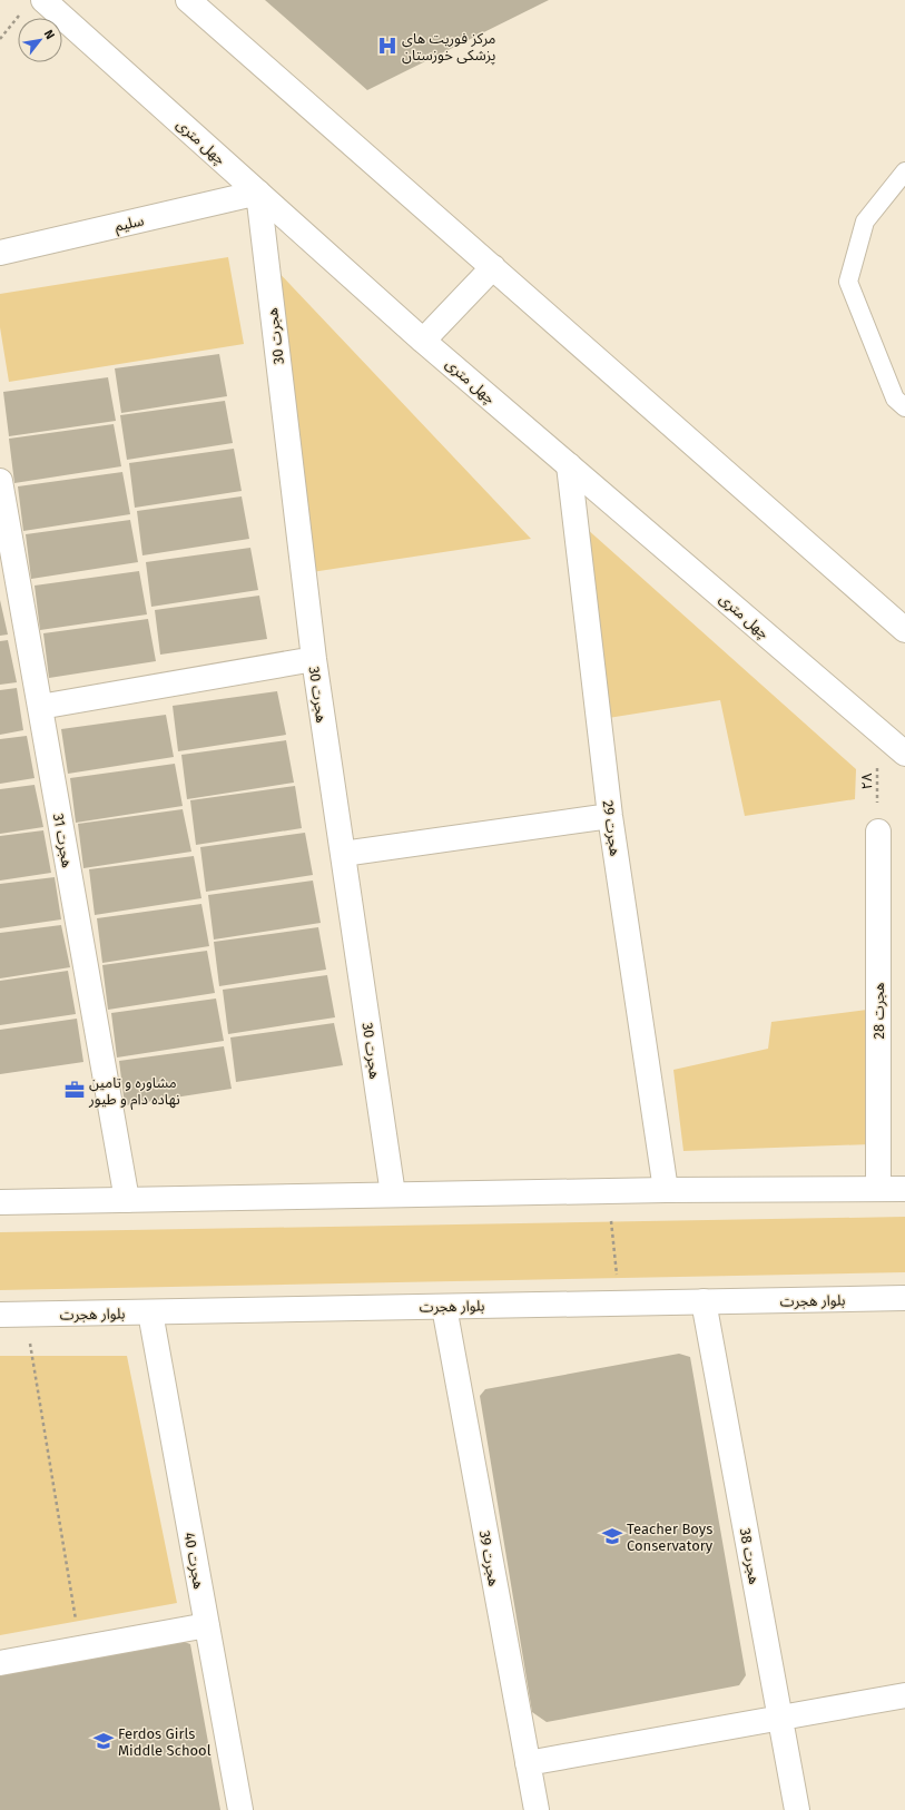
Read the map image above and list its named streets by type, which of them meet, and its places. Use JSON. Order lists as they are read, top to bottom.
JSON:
{
  "streets": {
    "street": [
      "چهل متری",
      "سلیم",
      "هجرت 30",
      "هجرت 29",
      "هجرت 31",
      "هجرت 28",
      "بلوار هجرت",
      "هجرت 38",
      "هجرت 39",
      "هجرت 40"
    ],
    "path": ["۲۸"]
  },
  "crossings": [
    ["چهل متری", "سلیم"],
    ["چهل متری", "هجرت 30"],
    ["چهل متری", "۲۸"],
    ["چهل متری", "هجرت 29"],
    ["سلیم", "هجرت 30"],
    ["۲۸", "هجرت 28"],
    ["بلوار هجرت", "هجرت 38"],
    ["بلوار هجرت", "هجرت 39"],
    ["بلوار هجرت", "هجرت 40"]
  ],
  "places": {
    "hospital": ["مرکز فوریت های پزشکی خوزستان"],
    "office": ["مشاوره و تامین نهاده دام و طیور"],
    "school or university": ["Teacher Boys Conservatory", "Ferdos Girls Middle School"]
  },
  "north": "top right"
}
